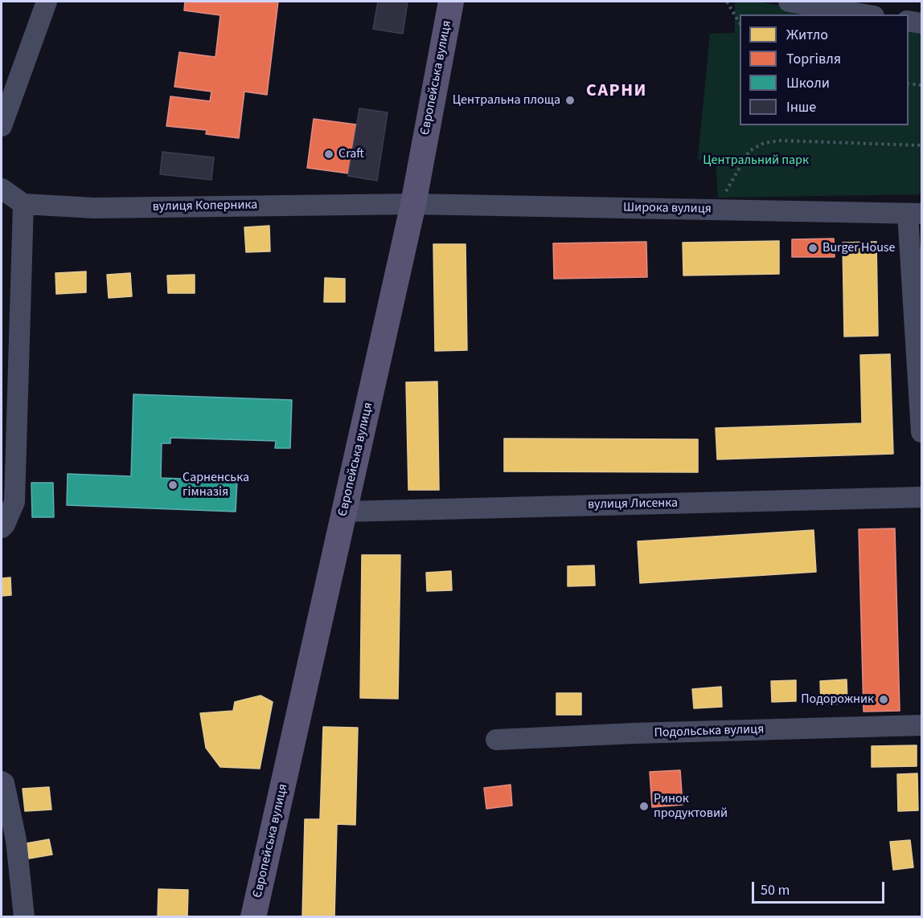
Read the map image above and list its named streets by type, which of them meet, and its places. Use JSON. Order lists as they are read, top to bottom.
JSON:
{
  "streets": {
    "main road": ["Європейська вулиця"],
    "street": [
      "вулиця Коперника",
      "Широка вулиця",
      "вулиця Лисенка",
      "Подольська вулиця"
    ]
  },
  "crossings": [
    ["Європейська вулиця", "вулиця Коперника"],
    ["Європейська вулиця", "Широка вулиця"],
    ["Європейська вулиця", "вулиця Лисенка"],
    ["вулиця Коперника", "Широка вулиця"]
  ],
  "districts": ["САРНИ"],
  "parks": ["Центральний парк"],
  "places": [
    "Центральна площа",
    "Craft",
    "Burger House",
    "Сарненська гімназія",
    "Подорожник",
    "Ринок продуктовий"
  ],
  "legend": [
    "Житло",
    "Торгівля",
    "Школи",
    "Інше"
  ],
  "scale_bar": "50 m"
}
